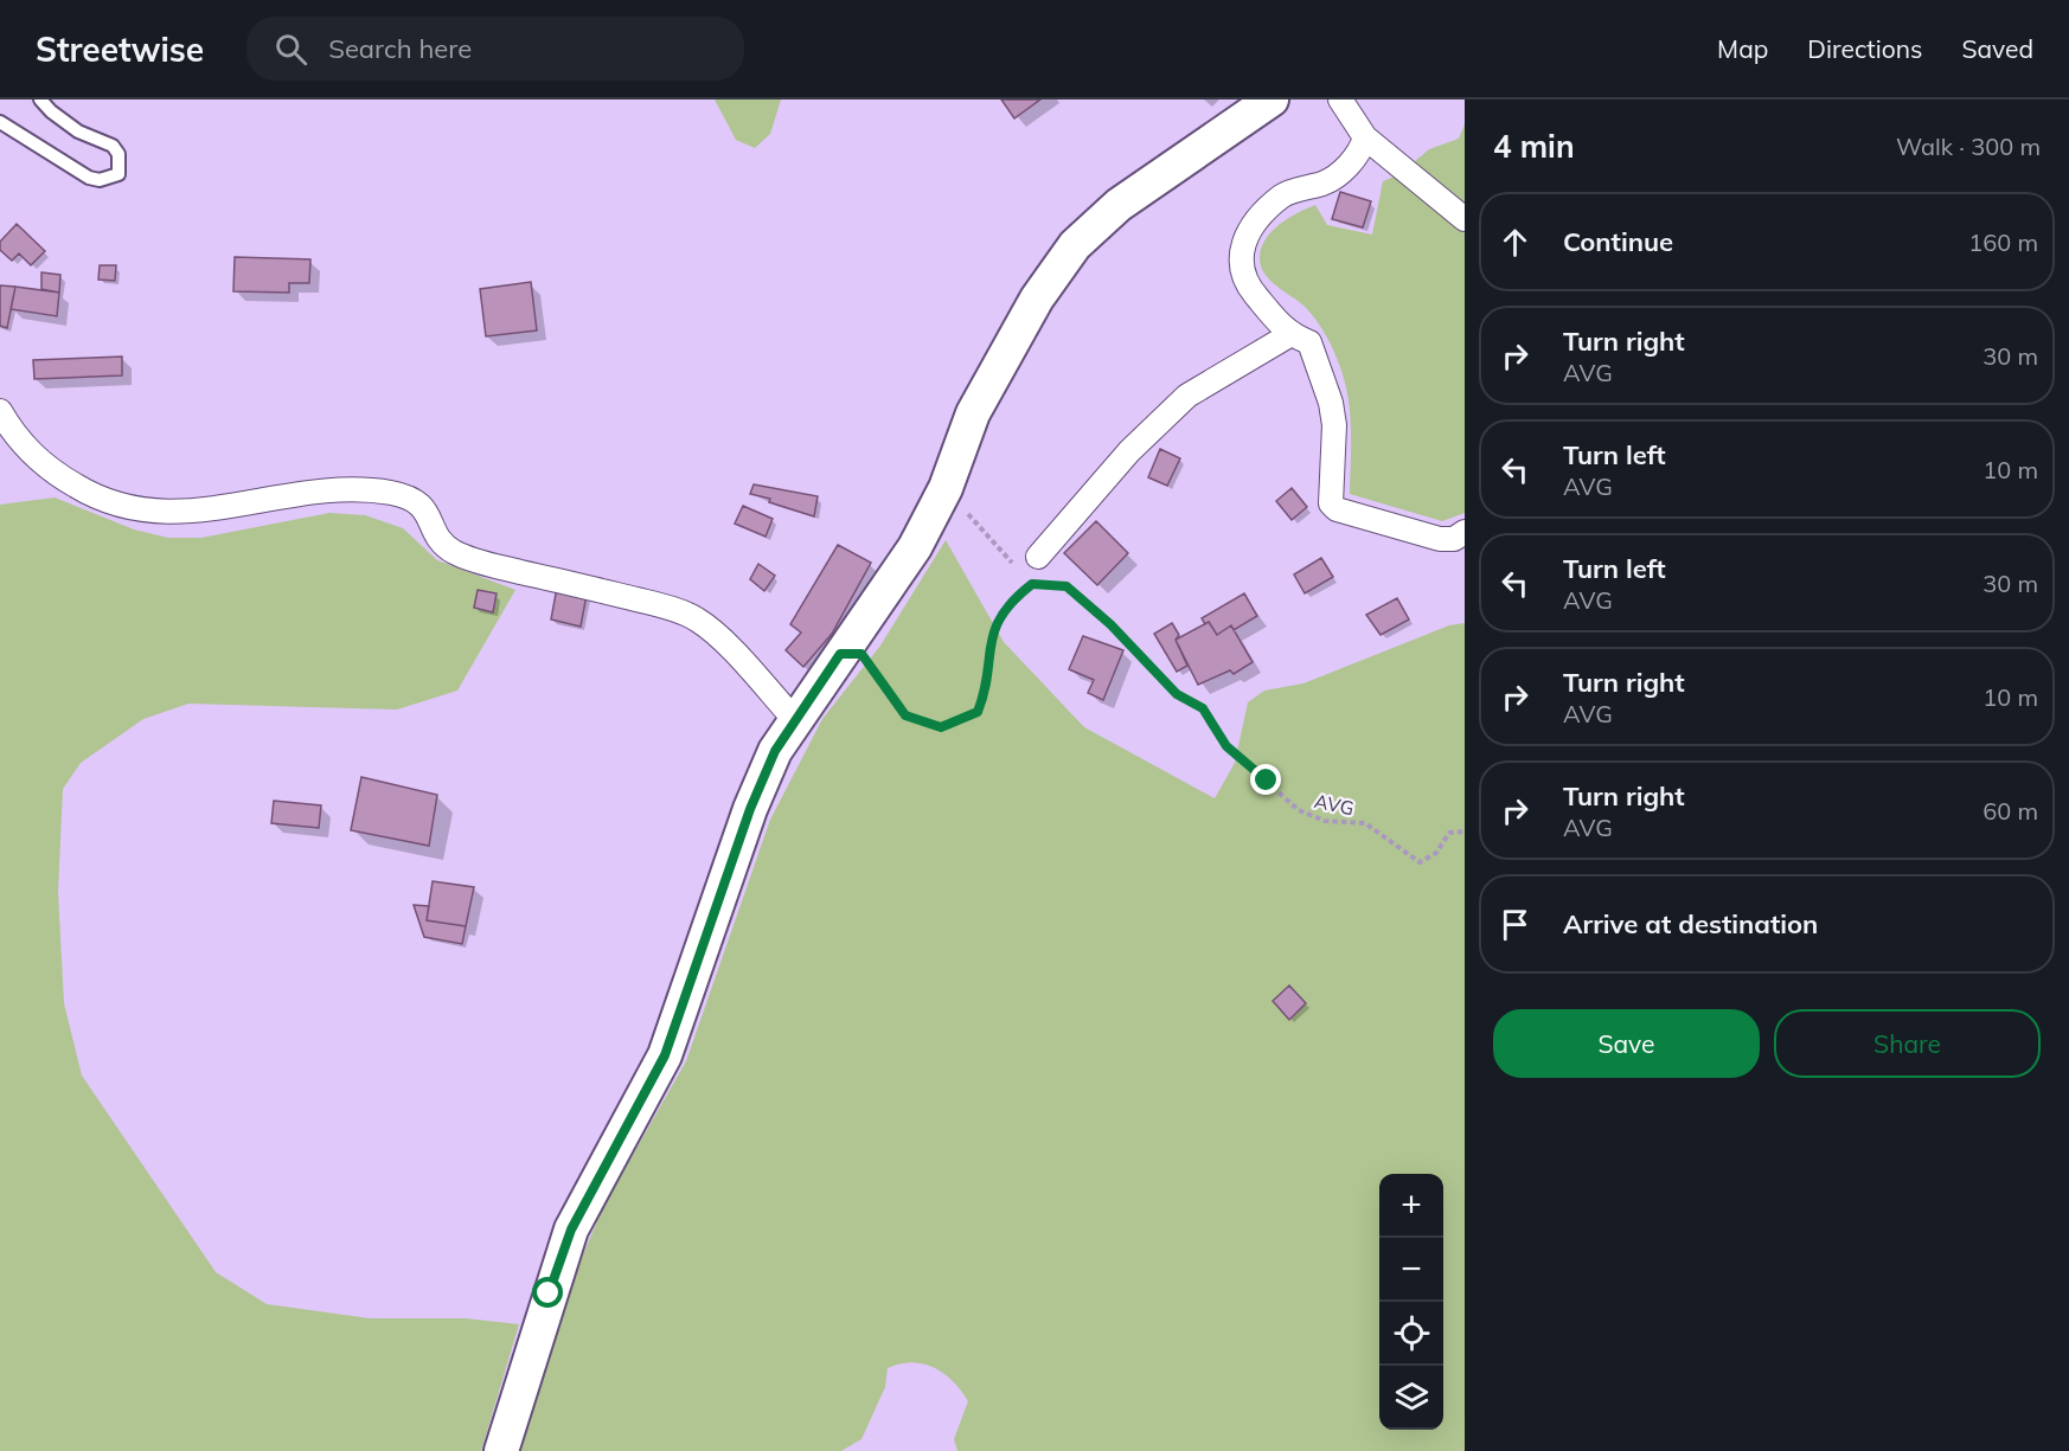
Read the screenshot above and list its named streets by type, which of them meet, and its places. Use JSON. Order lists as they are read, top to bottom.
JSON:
{
  "streets": {
    "path": ["AVG"]
  },
  "page": {
    "header": "Streetwise",
    "search": "Search here",
    "nav": ["Map", "Directions", "Saved"],
    "heading": ["4 min", "Walk · 300 m"],
    "list": [
      ["Continue", "160 m"],
      ["Turn right", "AVG", "30 m"],
      ["Turn left", "AVG", "10 m"],
      ["Turn left", "AVG", "30 m"],
      ["Turn right", "AVG", "10 m"],
      ["Turn right", "AVG", "60 m"],
      "Arrive at destination"
    ],
    "buttons": ["Save", "Share"],
    "map_buttons": ["+", "−"]
  }
}
